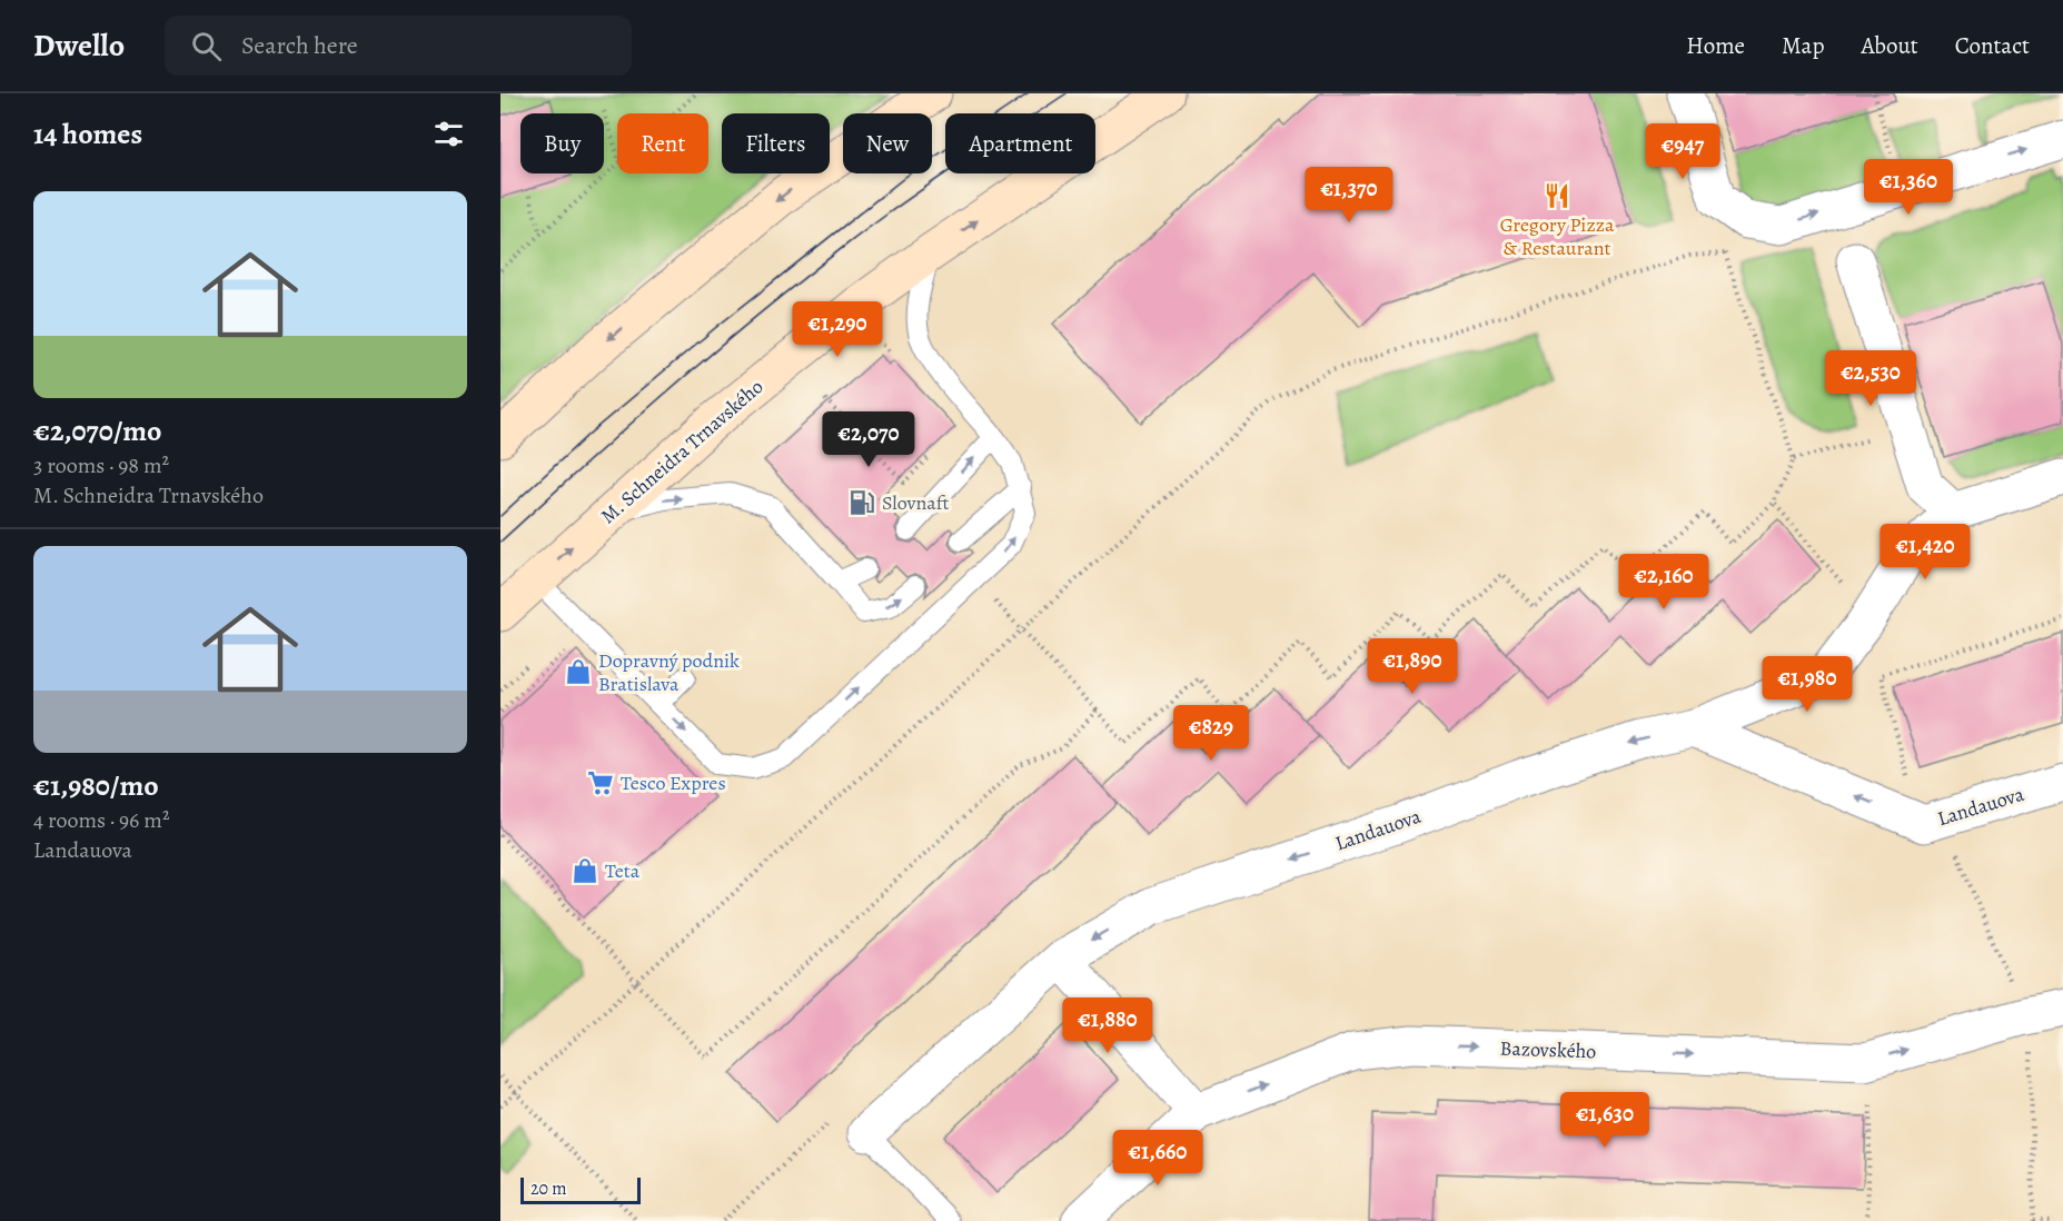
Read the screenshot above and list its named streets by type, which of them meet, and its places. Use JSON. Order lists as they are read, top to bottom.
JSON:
{
  "streets": {
    "main road": ["M. Schneidra Trnavského"],
    "street": ["Landauova", "Bazovského"]
  },
  "one_way": ["Landauova", "Bazovského"],
  "places": {
    "restaurant": ["Gregory Pizza & Restaurant"],
    "fuel station": ["Slovnaft"],
    "shop": ["Dopravný podnik Bratislava", "Teta"],
    "supermarket": ["Tesco Expres"]
  },
  "scale_bar": "20 m",
  "page": {
    "header": "Dwello",
    "search": "Search here",
    "nav": [
      "Home",
      "Map",
      "About",
      "Contact"
    ],
    "heading": "14 homes",
    "chip": [
      "Buy",
      "Rent",
      "Filters",
      "New",
      "Apartment"
    ],
    "price": [
      "€947",
      "€1,360",
      "€1,370",
      "€1,290",
      "€2,530",
      "€2,070",
      "€1,420",
      "€2,160",
      "€1,890",
      "€1,980",
      "€829",
      "€1,880",
      "€1,630",
      "€1,660"
    ],
    "list": [
      {
        "name": "€2,070/mo",
        "note": "3 rooms · 98 m² · M. Schneidra Trnavského"
      },
      {
        "name": "€1,980/mo",
        "note": "4 rooms · 96 m² · Landauova"
      }
    ],
    "scale": "20 m"
  }
}
